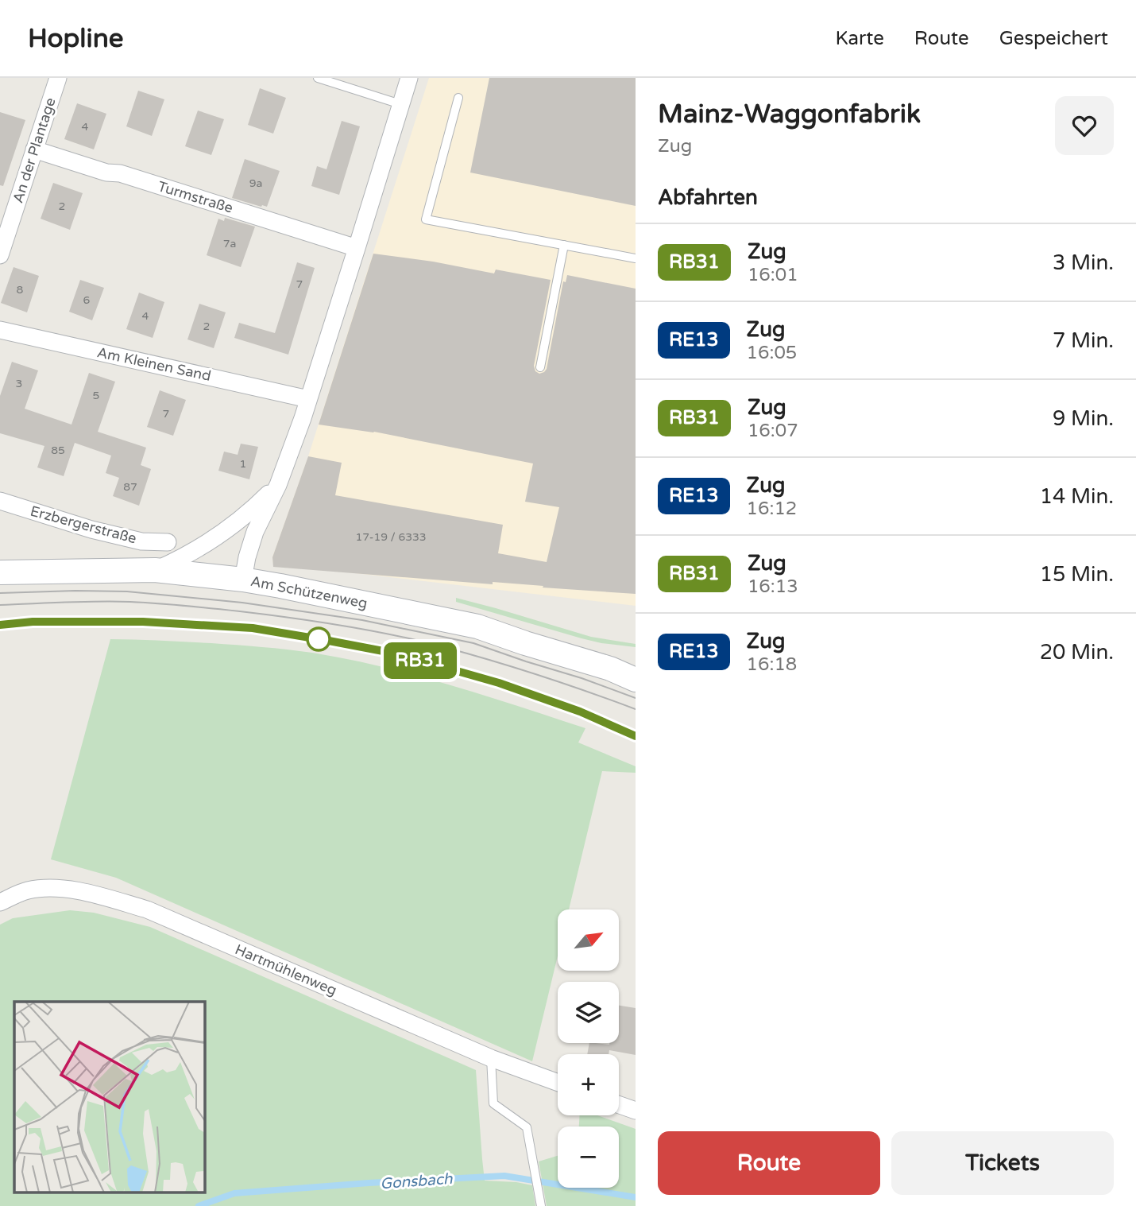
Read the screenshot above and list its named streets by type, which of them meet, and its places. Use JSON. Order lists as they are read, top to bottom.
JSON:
{
  "streets": {
    "main road": ["Am Schützenweg"],
    "street": [
      "An der Plantage",
      "Turmstraße",
      "Am Kleinen Sand",
      "Erzbergerstraße",
      "Hartmühlenweg"
    ]
  },
  "crossings": [
    ["An der Plantage", "Turmstraße"]
  ],
  "water": ["Gonsbach"],
  "house_numbers": [
    "4",
    "9a",
    "2",
    "7a",
    "7",
    "8",
    "6",
    "4",
    "2",
    "3",
    "5",
    "7",
    "85",
    "1",
    "87",
    "17-19 / 6333"
  ],
  "north": "top right",
  "page": {
    "header": "Hopline",
    "nav": ["Karte", "Route", "Gespeichert"],
    "on_map": "RB31",
    "heading": [
      ["Mainz-Waggonfabrik", "Zug"],
      "Abfahrten"
    ],
    "list": [
      {
        "mark": "RB31",
        "name": "Zug",
        "note": "16:01",
        "value": "3 Min."
      },
      {
        "mark": "RE13",
        "name": "Zug",
        "note": "16:05",
        "value": "7 Min."
      },
      {
        "mark": "RB31",
        "name": "Zug",
        "note": "16:07",
        "value": "9 Min."
      },
      {
        "mark": "RE13",
        "name": "Zug",
        "note": "16:12",
        "value": "14 Min."
      },
      {
        "mark": "RB31",
        "name": "Zug",
        "note": "16:13",
        "value": "15 Min."
      },
      {
        "mark": "RE13",
        "name": "Zug",
        "note": "16:18",
        "value": "20 Min."
      }
    ],
    "map_buttons": ["+", "−"],
    "buttons": ["Route", "Tickets"]
  }
}
